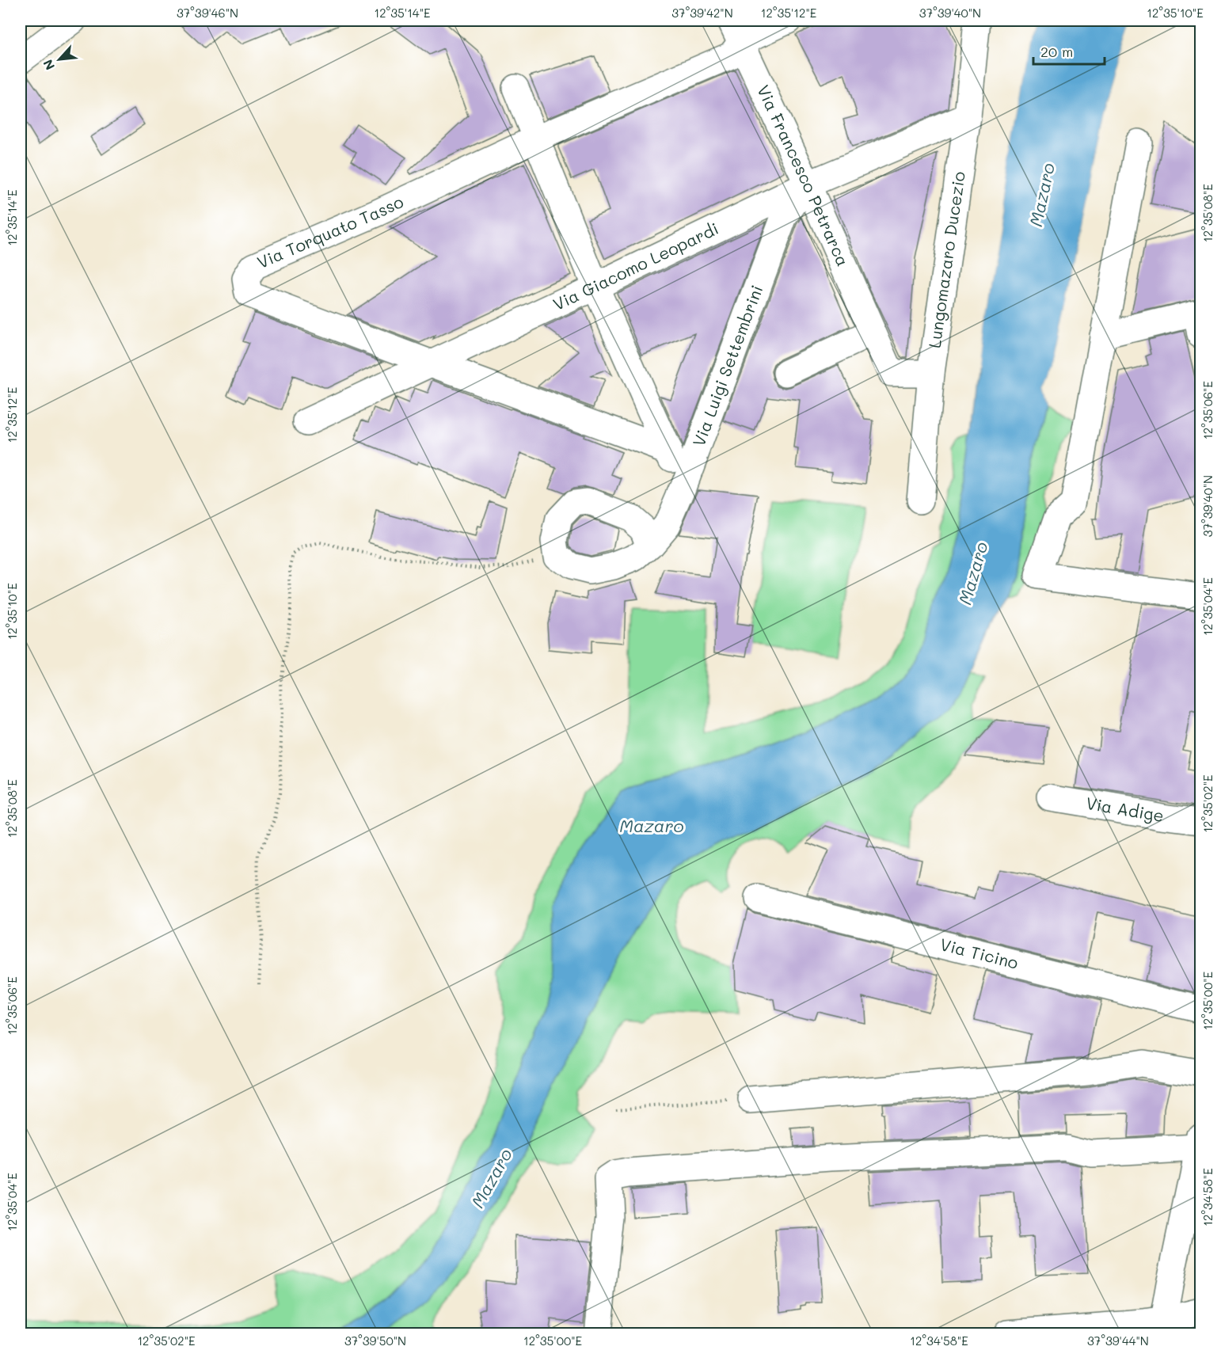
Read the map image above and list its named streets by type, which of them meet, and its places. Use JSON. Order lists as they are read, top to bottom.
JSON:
{
  "streets": {
    "street": [
      "Via Francesco Petrarca",
      "Via Torquato Tasso",
      "Lungomazaro Ducezio",
      "Via Giacomo Leopardi",
      "Via Luigi Settembrini",
      "Via Adige",
      "Via Ticino"
    ]
  },
  "crossings": [
    ["Via Francesco Petrarca", "Via Torquato Tasso"],
    ["Via Francesco Petrarca", "Lungomazaro Ducezio"],
    ["Via Francesco Petrarca", "Via Giacomo Leopardi"],
    ["Via Francesco Petrarca", "Via Luigi Settembrini"],
    ["Via Torquato Tasso", "Via Giacomo Leopardi"],
    ["Lungomazaro Ducezio", "Via Giacomo Leopardi"],
    ["Via Giacomo Leopardi", "Via Luigi Settembrini"]
  ],
  "water": ["Mazaro"],
  "scale_bar": "20 m",
  "north": "bottom left",
  "coordinates": [
    "37°39'46\"N",
    "12°35'14\"E",
    "37°39'42\"N",
    "12°35'12\"E",
    "37°39'40\"N",
    "12°35'10\"E",
    "12°35'08\"E",
    "12°35'06\"E",
    "12°35'04\"E",
    "12°35'02\"E",
    "12°35'00\"E",
    "12°34'58\"E",
    "37°39'50\"N",
    "37°39'44\"N"
  ]
}
